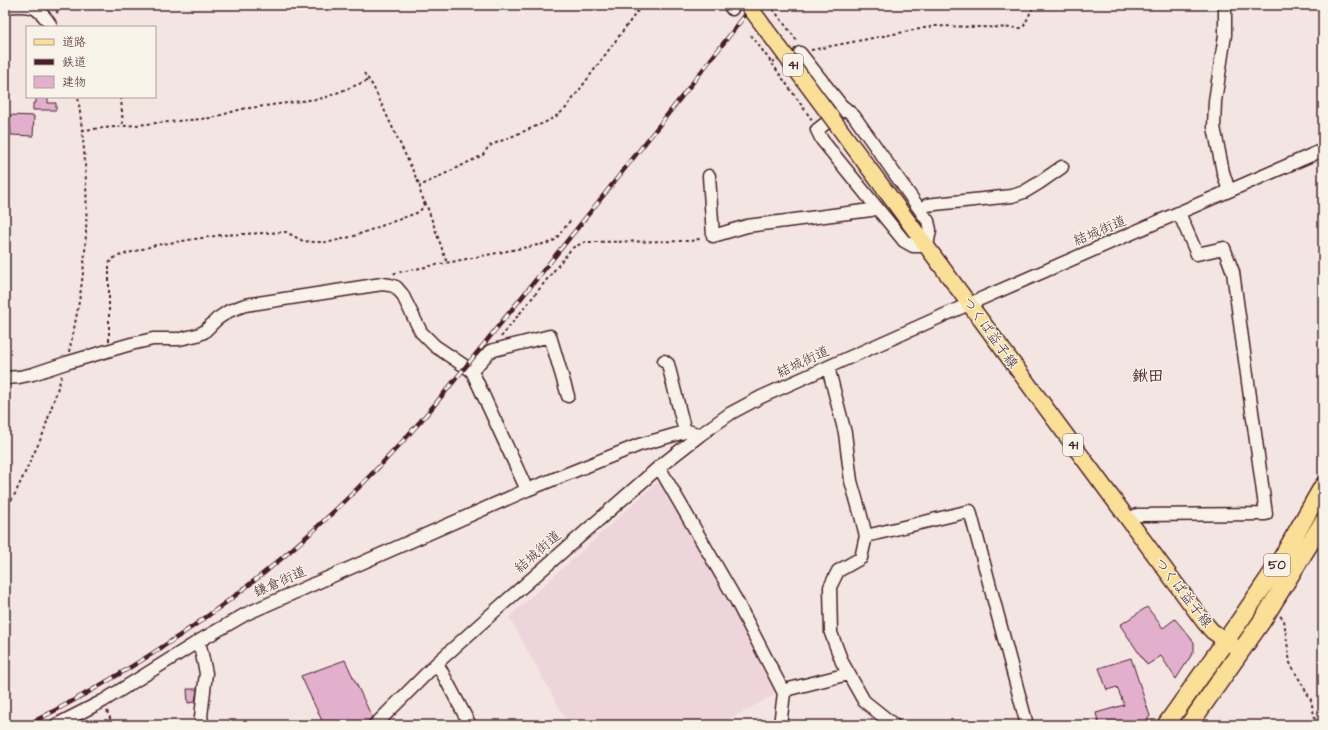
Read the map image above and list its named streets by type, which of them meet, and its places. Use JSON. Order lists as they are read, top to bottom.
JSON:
{
  "streets": {
    "highway": ["50"],
    "main road": ["41", "つくば益子線"],
    "street": ["結城街道", "鎌倉街道"]
  },
  "crossings": [
    ["結城街道", "つくば益子線"],
    ["つくば益子線", "50"]
  ],
  "districts": ["鍬田"],
  "legend": ["道路", "鉄道", "建物"]
}
